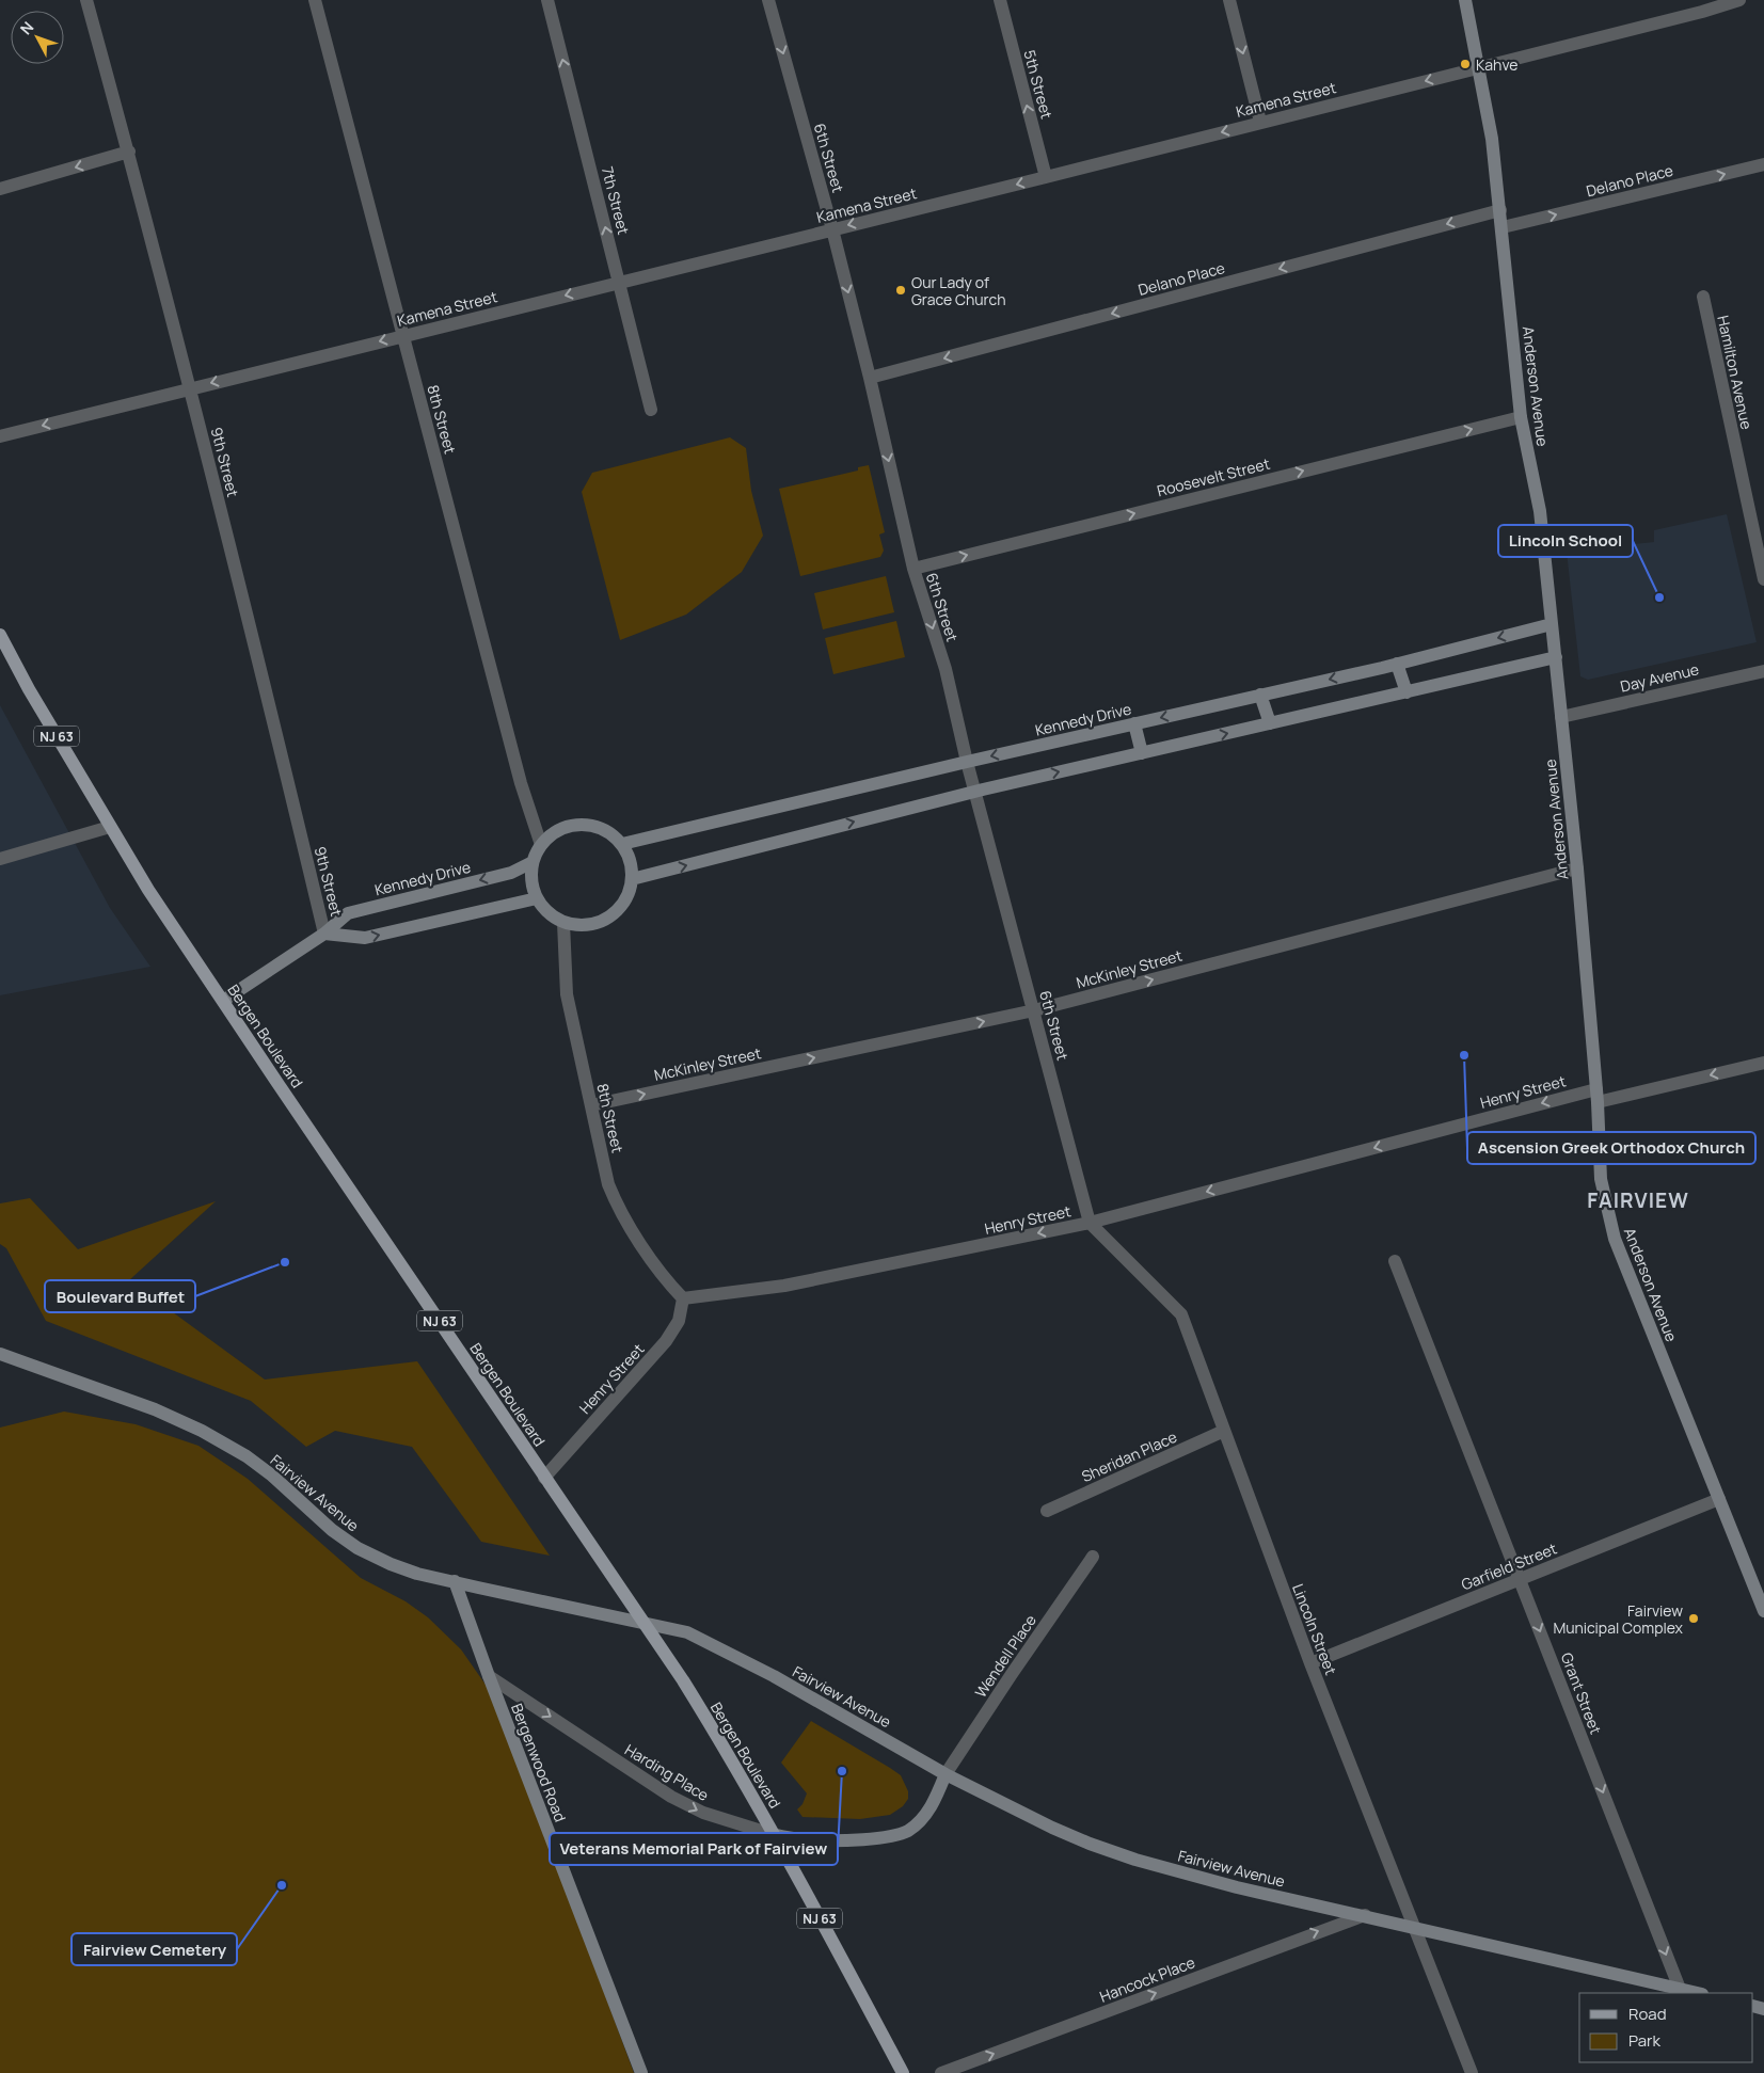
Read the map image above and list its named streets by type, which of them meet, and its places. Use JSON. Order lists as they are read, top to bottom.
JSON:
{
  "streets": {
    "main road": [
      "Anderson Avenue",
      "Kennedy Drive",
      "NJ 63",
      "Bergen Boulevard",
      "Fairview Avenue",
      "Bergenwood Road",
      "Harding Place"
    ],
    "street": [
      "5th Street",
      "Kamena Street",
      "6th Street",
      "Delano Place",
      "7th Street",
      "Hamilton Avenue",
      "8th Street",
      "9th Street",
      "Roosevelt Street",
      "Day Avenue",
      "McKinley Street",
      "Henry Street",
      "Sheridan Place",
      "Garfield Street",
      "Lincoln Street",
      "Wendell Place",
      "Grant Street",
      "Hancock Place"
    ]
  },
  "crossings": [
    ["5th Street", "Kamena Street"],
    ["Kamena Street", "6th Street"],
    ["Kamena Street", "7th Street"],
    ["Kamena Street", "Anderson Avenue"],
    ["Kamena Street", "8th Street"],
    ["Kamena Street", "9th Street"],
    ["6th Street", "Delano Place"],
    ["6th Street", "Roosevelt Street"],
    ["6th Street", "Kennedy Drive"],
    ["6th Street", "McKinley Street"],
    ["6th Street", "Henry Street"],
    ["6th Street", "Lincoln Street"],
    ["Delano Place", "Anderson Avenue"],
    ["Anderson Avenue", "Roosevelt Street"],
    ["Anderson Avenue", "Day Avenue"],
    ["Anderson Avenue", "Kennedy Drive"],
    ["Anderson Avenue", "McKinley Street"],
    ["Anderson Avenue", "Henry Street"],
    ["Anderson Avenue", "Garfield Street"],
    ["8th Street", "Kennedy Drive"],
    ["8th Street", "McKinley Street"],
    ["8th Street", "Henry Street"],
    ["9th Street", "Kennedy Drive"],
    ["Kennedy Drive", "Bergen Boulevard"],
    ["Bergen Boulevard", "Henry Street"],
    ["Bergen Boulevard", "Harding Place"],
    ["Henry Street", "Lincoln Street"],
    ["Sheridan Place", "Lincoln Street"],
    ["Fairview Avenue", "Lincoln Street"],
    ["Fairview Avenue", "Wendell Place"],
    ["Fairview Avenue", "Grant Street"],
    ["Fairview Avenue", "Bergenwood Road"],
    ["Fairview Avenue", "Harding Place"],
    ["Fairview Avenue", "Hancock Place"],
    ["Garfield Street", "Lincoln Street"],
    ["Garfield Street", "Grant Street"],
    ["Wendell Place", "Harding Place"],
    ["Bergenwood Road", "Harding Place"]
  ],
  "one_way": [
    "5th Street",
    "Kamena Street",
    "6th Street",
    "7th Street",
    "Roosevelt Street",
    "McKinley Street",
    "Henry Street",
    "Grant Street",
    "Harding Place",
    "Hancock Place"
  ],
  "districts": ["FAIRVIEW"],
  "places": [
    "Kahve",
    "Our Lady of Grace Church",
    "Lincoln School",
    "Ascension Greek Orthodox Church",
    "Boulevard Buffet",
    "Fairview Municipal Complex",
    "Veterans Memorial Park of Fairview",
    "Fairview Cemetery"
  ],
  "legend": ["Road", "Park"],
  "north": "top left"
}
